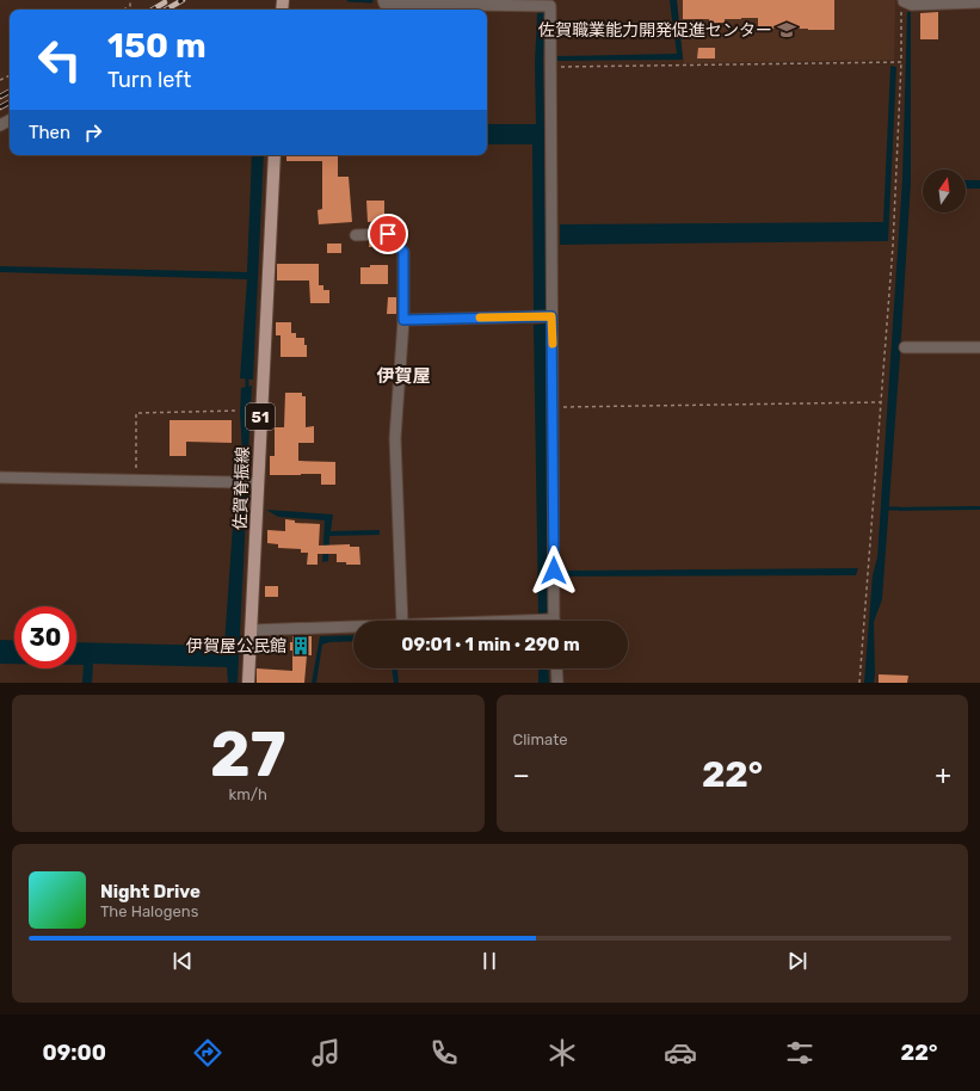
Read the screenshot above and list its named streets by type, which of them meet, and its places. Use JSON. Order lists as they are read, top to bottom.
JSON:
{
  "streets": {
    "main road": ["51", "佐賀脊振線"]
  },
  "districts": ["伊賀屋"],
  "places": {
    "school or university": ["佐賀職業能力開発促進センター"],
    "building": ["伊賀屋公民館"]
  },
  "north": "top",
  "page": {
    "turn": ["150 m", "Turn left"],
    "then": "Then",
    "limit": "30",
    "trip": "09:01 · 1 min · 290 m",
    "tile": [
      ["27", "km/h"],
      "Climate"
    ],
    "heat": ["−", "22°", "+"],
    "song": ["Night Drive", "The Halogens"],
    "tabs": ["09:00", "22°"]
  }
}
